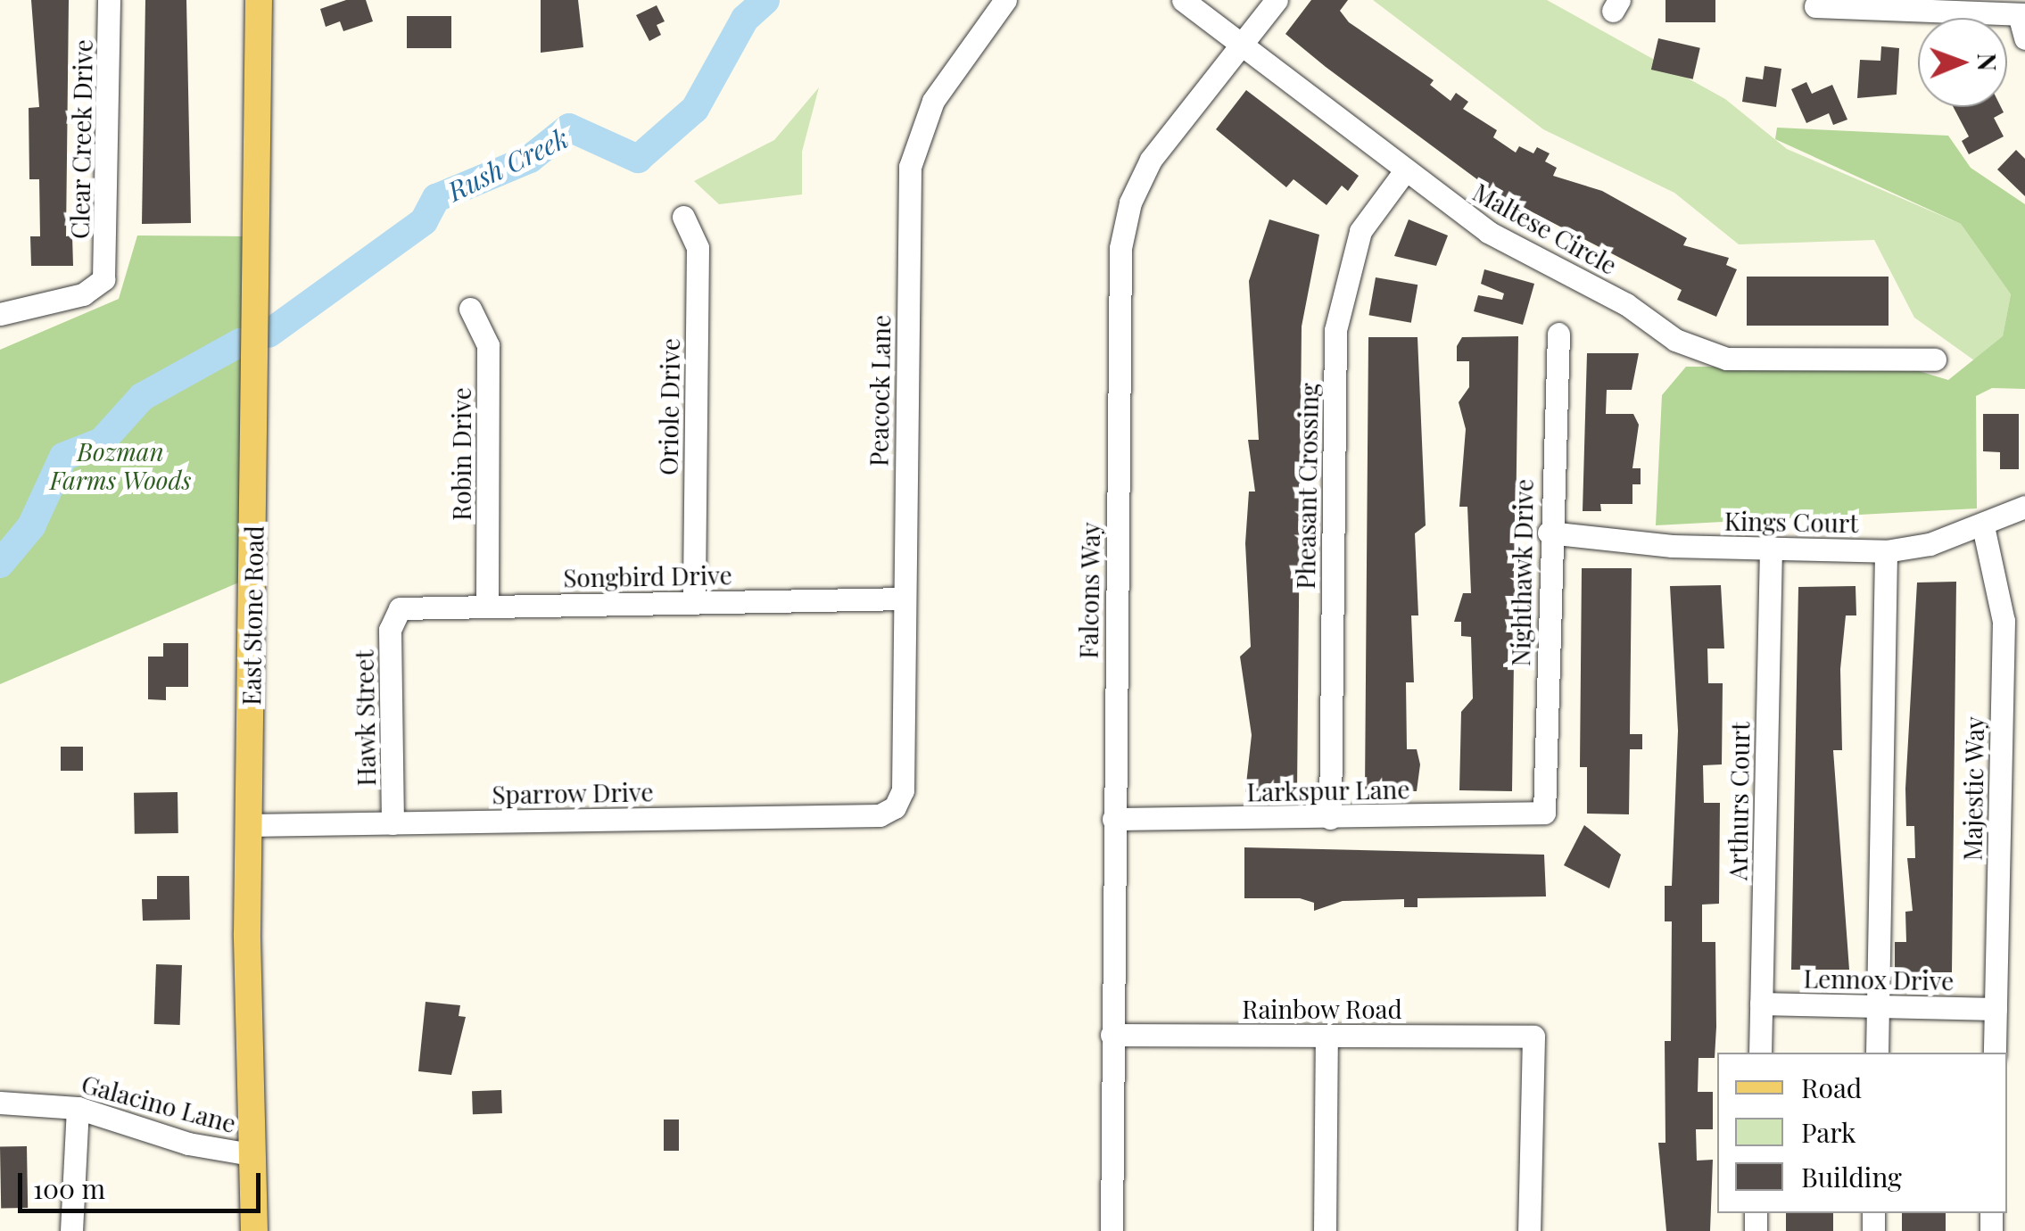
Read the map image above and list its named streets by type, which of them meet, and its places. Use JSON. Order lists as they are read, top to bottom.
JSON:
{
  "streets": {
    "main road": ["East Stone Road"],
    "street": [
      "Clear Creek Drive",
      "Maltese Circle",
      "Peacock Lane",
      "Oriole Drive",
      "Robin Drive",
      "Pheasant Crossing",
      "Kings Court",
      "Nighthawk Drive",
      "Songbird Drive",
      "Falcons Way",
      "Hawk Street",
      "Majestic Way",
      "Larkspur Lane",
      "Sparrow Drive",
      "Arthurs Court",
      "Lennox Drive",
      "Rainbow Road",
      "Galacino Lane"
    ]
  },
  "crossings": [
    ["Maltese Circle", "Pheasant Crossing"],
    ["Maltese Circle", "Falcons Way"],
    ["Peacock Lane", "Songbird Drive"],
    ["Peacock Lane", "Sparrow Drive"],
    ["Oriole Drive", "Songbird Drive"],
    ["Robin Drive", "Songbird Drive"],
    ["Pheasant Crossing", "Larkspur Lane"],
    ["Kings Court", "Nighthawk Drive"],
    ["Kings Court", "Majestic Way"],
    ["Kings Court", "Arthurs Court"],
    ["Nighthawk Drive", "Larkspur Lane"],
    ["Songbird Drive", "Hawk Street"],
    ["Falcons Way", "Larkspur Lane"],
    ["Falcons Way", "Rainbow Road"],
    ["East Stone Road", "Sparrow Drive"],
    ["East Stone Road", "Galacino Lane"],
    ["Hawk Street", "Sparrow Drive"],
    ["Majestic Way", "Lennox Drive"],
    ["Arthurs Court", "Lennox Drive"]
  ],
  "water": ["Rush Creek"],
  "parks": ["Bozman Farms Woods"],
  "legend": ["Road", "Park", "Building"],
  "scale_bar": "100 m",
  "north": "right"
}
